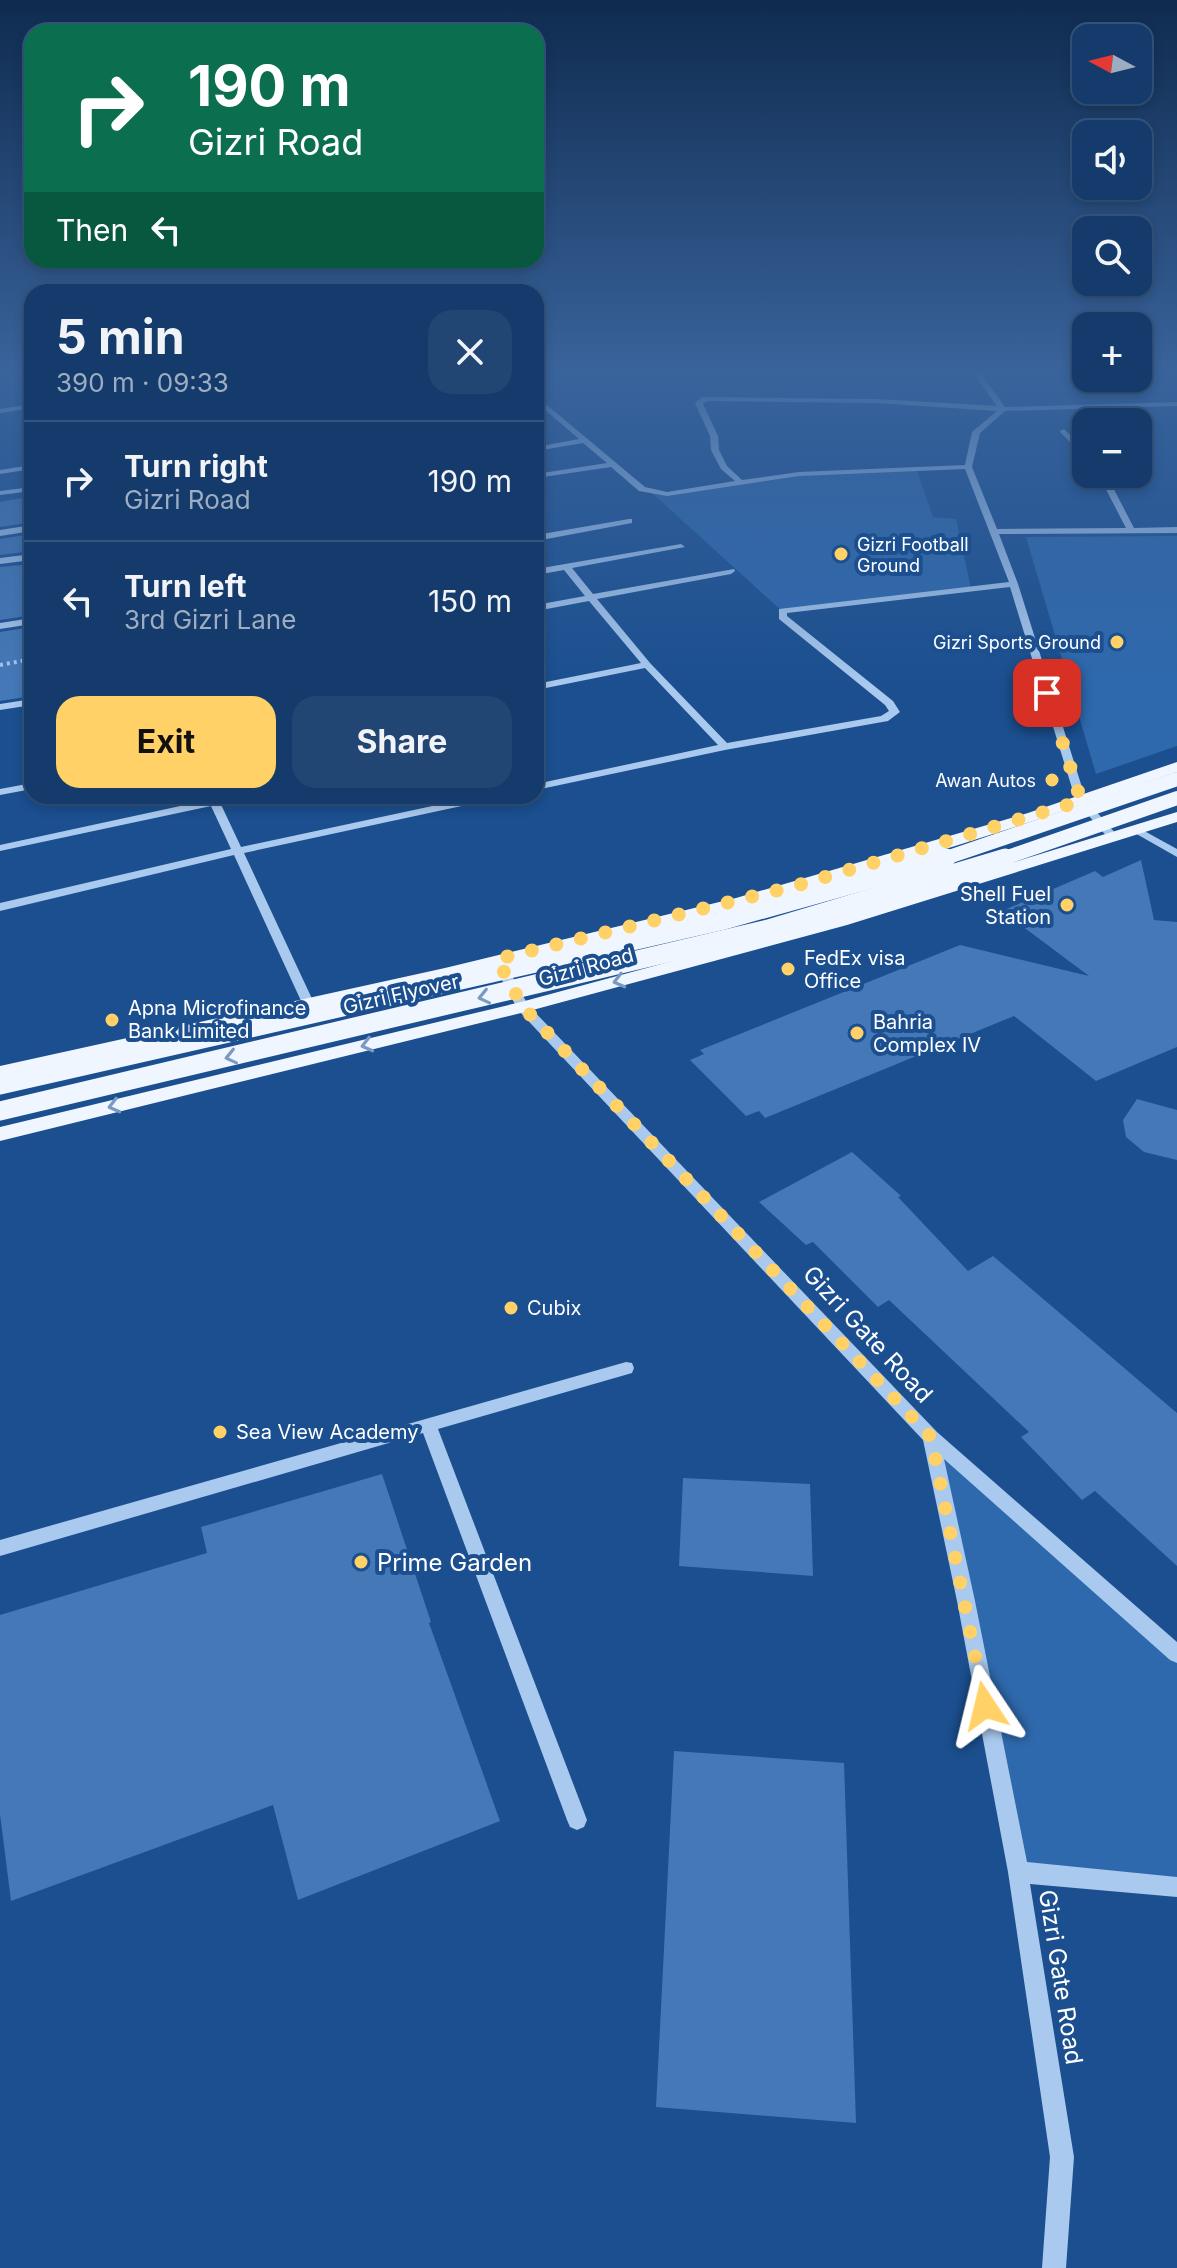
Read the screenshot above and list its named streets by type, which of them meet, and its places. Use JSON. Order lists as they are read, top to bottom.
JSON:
{
  "streets": {
    "main road": ["Gizri Road", "Gizri Flyover"],
    "street": ["Gizri Gate Road"]
  },
  "crossings": [
    ["Gizri Road", "Gizri Gate Road"]
  ],
  "places": [
    "Gizri Football Ground",
    "Gizri Sports Ground",
    "Awan Autos",
    "Shell Fuel Station",
    "FedEx visa Office",
    "Apna Microfinance Bank Limited",
    "Bahria Complex IV",
    "Cubix",
    "Sea View Academy",
    "Prime Garden"
  ],
  "north": "left",
  "page": {
    "map_buttons": ["+", "−"],
    "turn": ["190 m", "Gizri Road"],
    "then": "Then",
    "heading": ["5 min", "390 m · 09:33"],
    "list": [
      {
        "name": "Turn right",
        "note": "Gizri Road",
        "value": "190 m"
      },
      {
        "name": "Turn left",
        "note": "3rd Gizri Lane",
        "value": "150 m"
      }
    ],
    "buttons": ["Exit", "Share"]
  }
}
